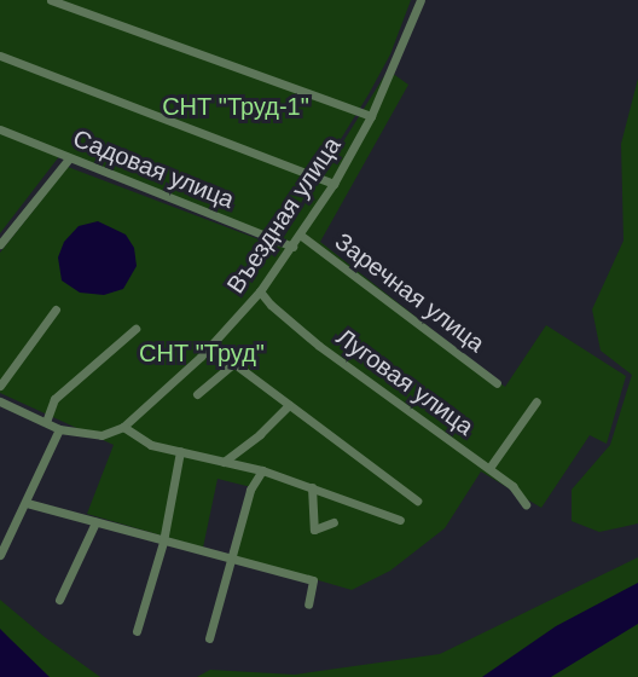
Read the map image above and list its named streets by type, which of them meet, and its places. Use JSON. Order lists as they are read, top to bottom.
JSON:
{
  "streets": {
    "street": [
      "Садовая улица",
      "Въездная улица",
      "Заречная улица",
      "Луговая улица"
    ]
  },
  "crossings": [
    ["Садовая улица", "Въездная улица"],
    ["Въездная улица", "Заречная улица"],
    ["Въездная улица", "Луговая улица"]
  ],
  "parks": ["СНТ \"Труд-1\"", "СНТ \"Труд\""]
}
